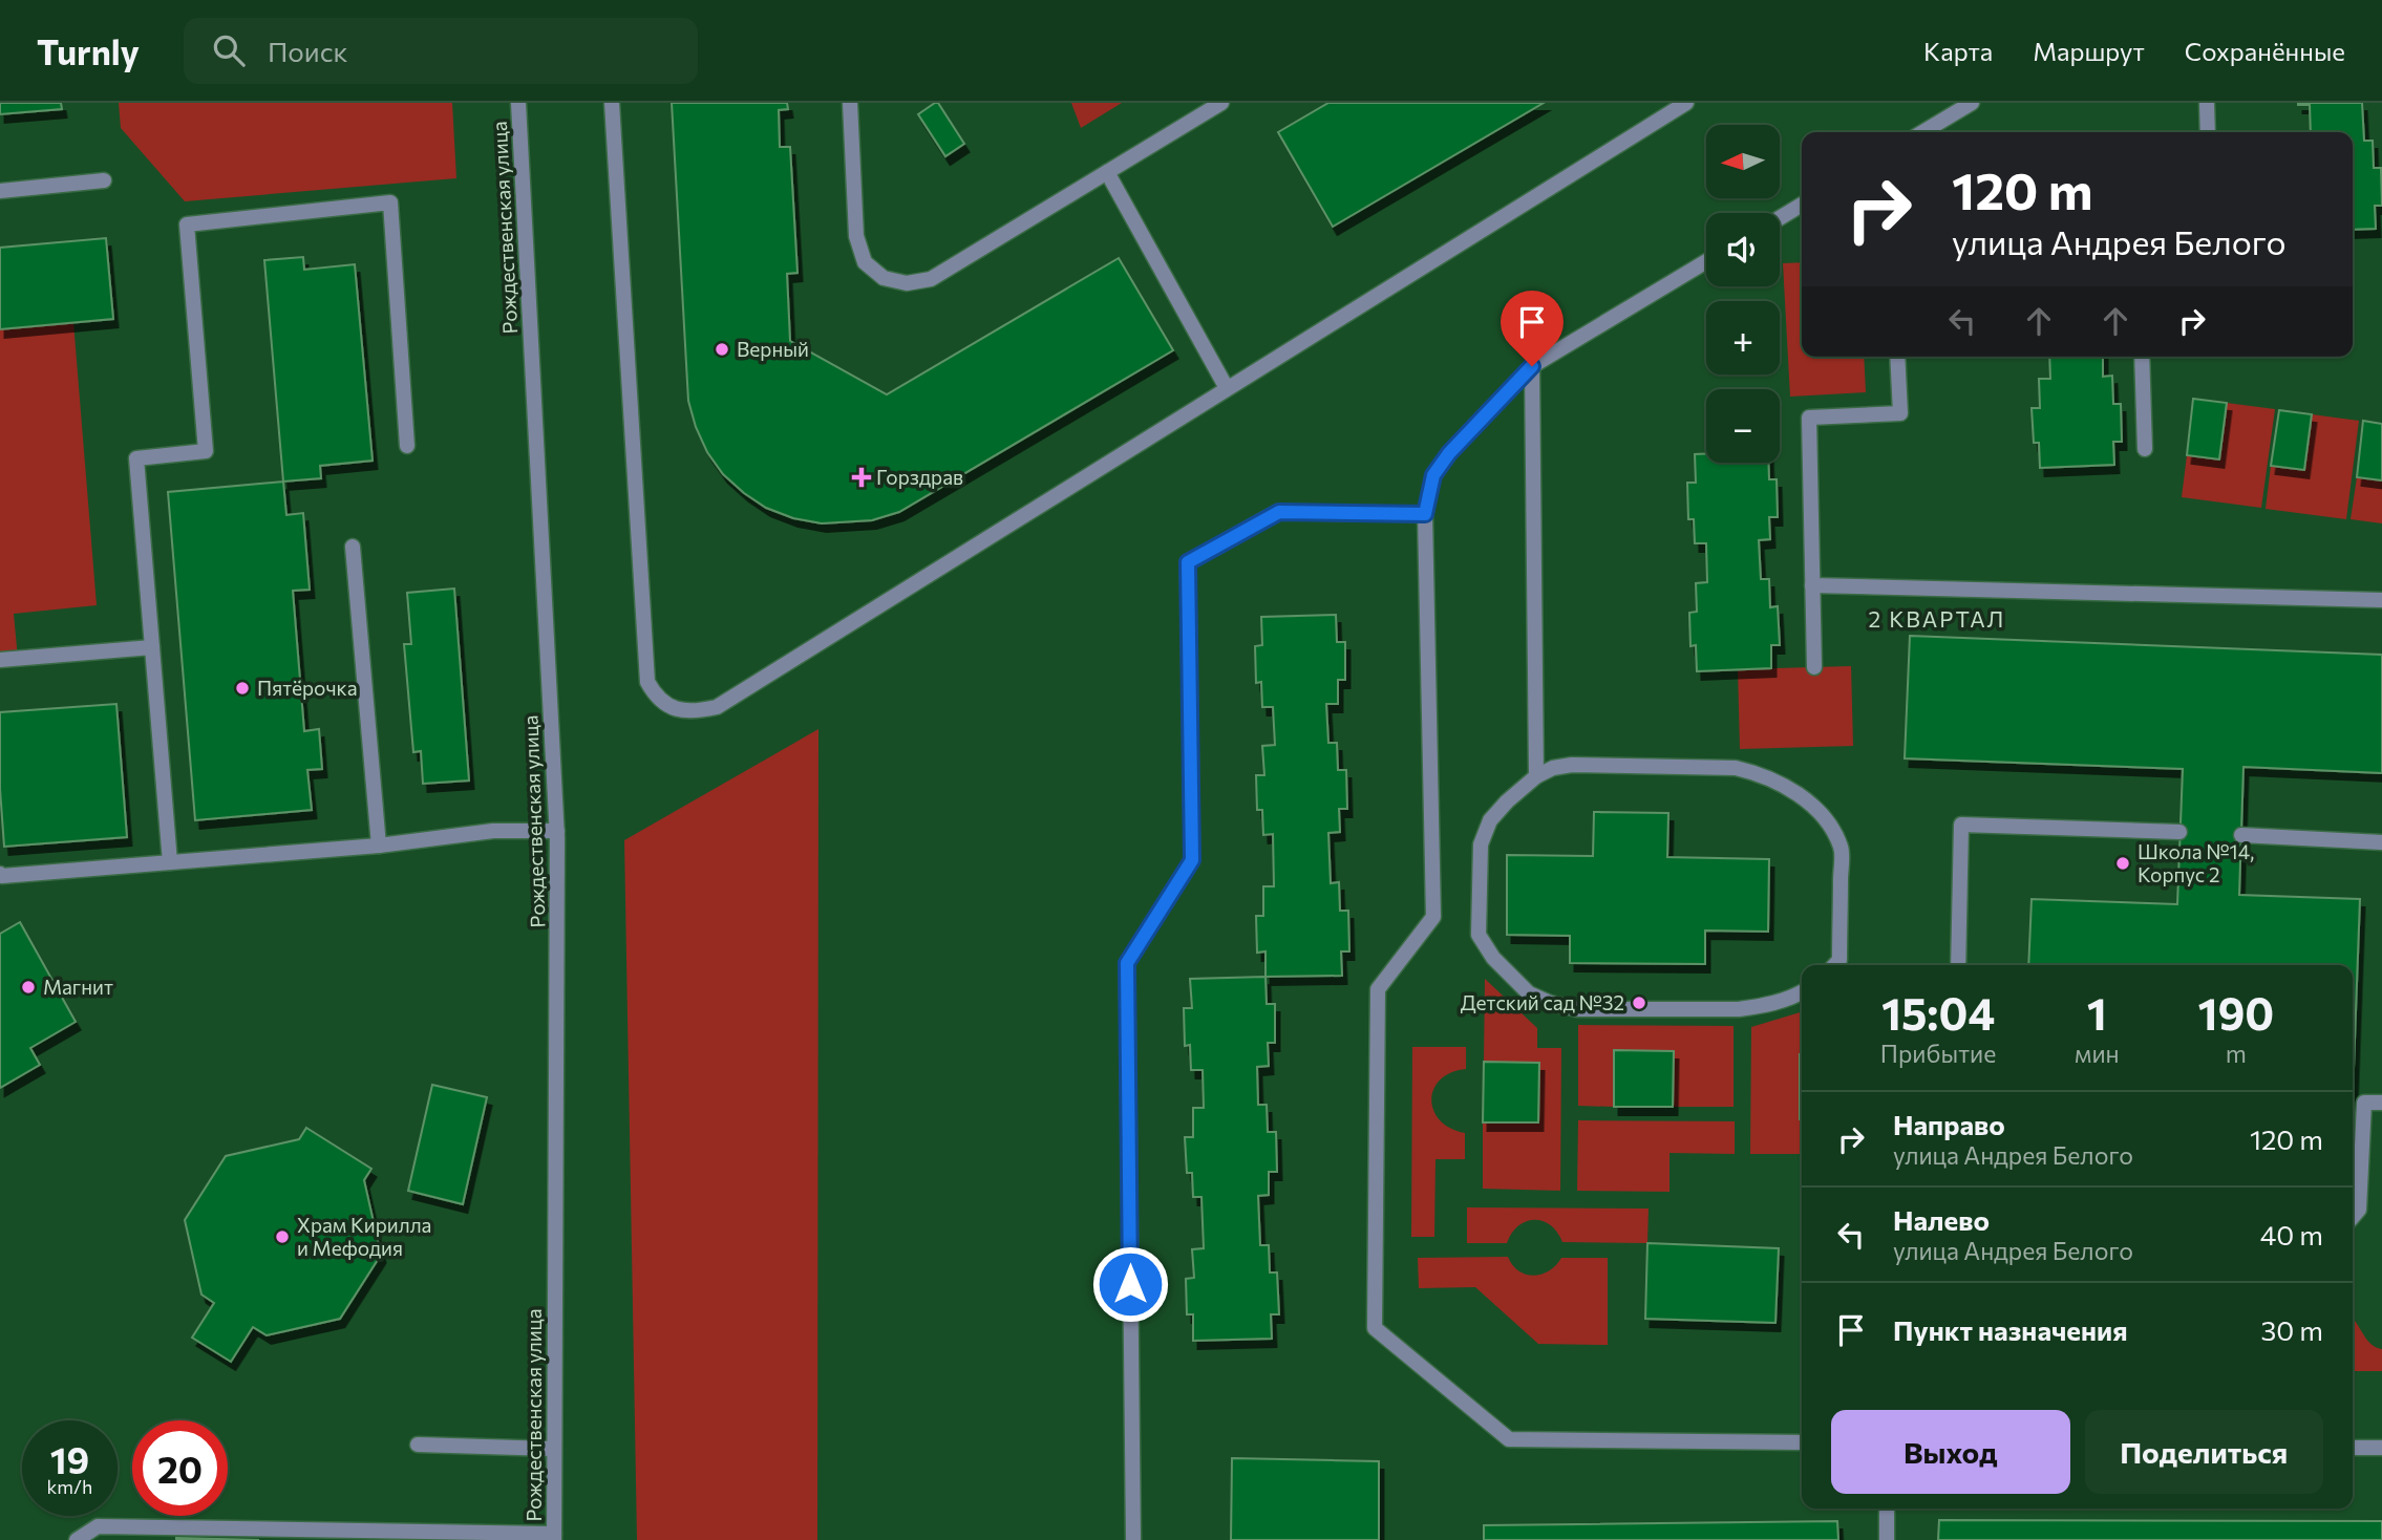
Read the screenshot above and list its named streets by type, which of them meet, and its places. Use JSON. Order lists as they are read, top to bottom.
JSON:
{
  "streets": {
    "street": ["Рождественская улица"]
  },
  "districts": ["2 КВАРТАЛ"],
  "places": {
    "other": [
      "Верный",
      "Пятёрочка",
      "Школа №14, Корпус 2",
      "Магнит",
      "Детский сад №32",
      "Храм Кирилла и Мефодия"
    ],
    "health": ["Горздрав"]
  },
  "north": "left",
  "page": {
    "header": "Turnly",
    "search": "Поиск",
    "nav": ["Карта", "Маршрут", "Сохранённые"],
    "map_buttons": ["+", "−"],
    "turn": ["120 m", "улица Андрея Белого"],
    "eta": [
      "15:04",
      "Прибытие",
      "1",
      "мин",
      "190",
      "m"
    ],
    "list": [
      {
        "name": "Направо",
        "note": "улица Андрея Белого",
        "value": "120 m"
      },
      {
        "name": "Налево",
        "note": "улица Андрея Белого",
        "value": "40 m"
      },
      {
        "name": "Пункт назначения",
        "value": "30 m"
      }
    ],
    "buttons": ["Выход", "Поделиться"],
    "speed": "19 km/h",
    "limit": "20"
  }
}
